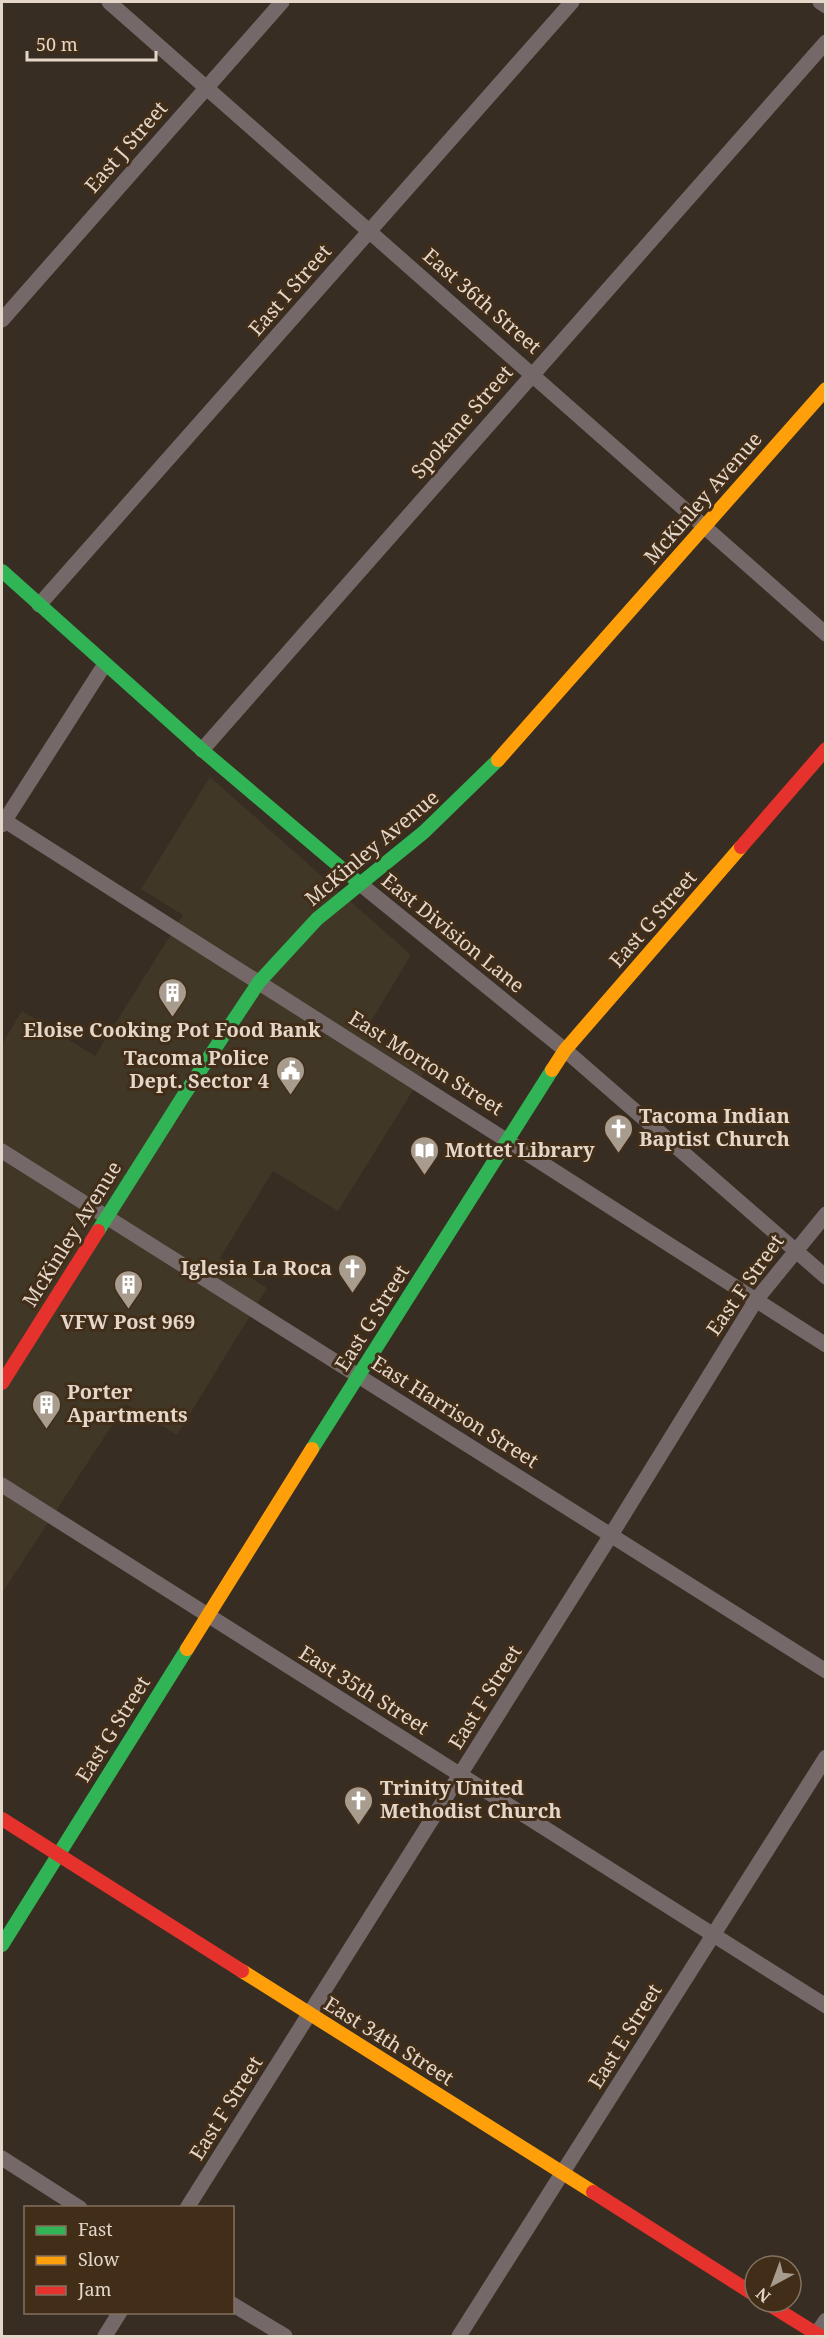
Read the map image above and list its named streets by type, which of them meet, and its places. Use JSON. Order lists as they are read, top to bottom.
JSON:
{
  "streets": {
    "street": [
      "East J Street",
      "East I Street",
      "East 36th Street",
      "Spokane Street",
      "McKinley Avenue",
      "East G Street",
      "East Division Lane",
      "East Morton Street",
      "East F Street",
      "East Harrison Street",
      "East 35th Street",
      "East E Street",
      "East 34th Street"
    ]
  },
  "crossings": [
    ["East J Street", "East 36th Street"],
    ["East I Street", "East 36th Street"],
    ["East I Street", "East Division Lane"],
    ["East 36th Street", "Spokane Street"],
    ["East 36th Street", "McKinley Avenue"],
    ["Spokane Street", "East Division Lane"],
    ["McKinley Avenue", "East Division Lane"],
    ["McKinley Avenue", "East Morton Street"],
    ["McKinley Avenue", "East Harrison Street"],
    ["East G Street", "East Division Lane"],
    ["East G Street", "East Morton Street"],
    ["East G Street", "East Harrison Street"],
    ["East G Street", "East 35th Street"],
    ["East G Street", "East 34th Street"],
    ["East Division Lane", "East F Street"],
    ["East Morton Street", "East F Street"],
    ["East F Street", "East Harrison Street"],
    ["East F Street", "East 35th Street"],
    ["East F Street", "East 34th Street"],
    ["East 35th Street", "East E Street"],
    ["East E Street", "East 34th Street"]
  ],
  "places": {
    "building": ["Eloise Cooking Pot Food Bank", "VFW Post 969", "Porter Apartments"],
    "public building": ["Tacoma Police Dept. Sector 4"],
    "church": ["Tacoma Indian Baptist Church", "Iglesia La Roca", "Trinity United Methodist Church"],
    "library": ["Mottet Library"]
  },
  "legend": ["Fast", "Slow", "Jam"],
  "scale_bar": "50 m",
  "north": "bottom left"
}
